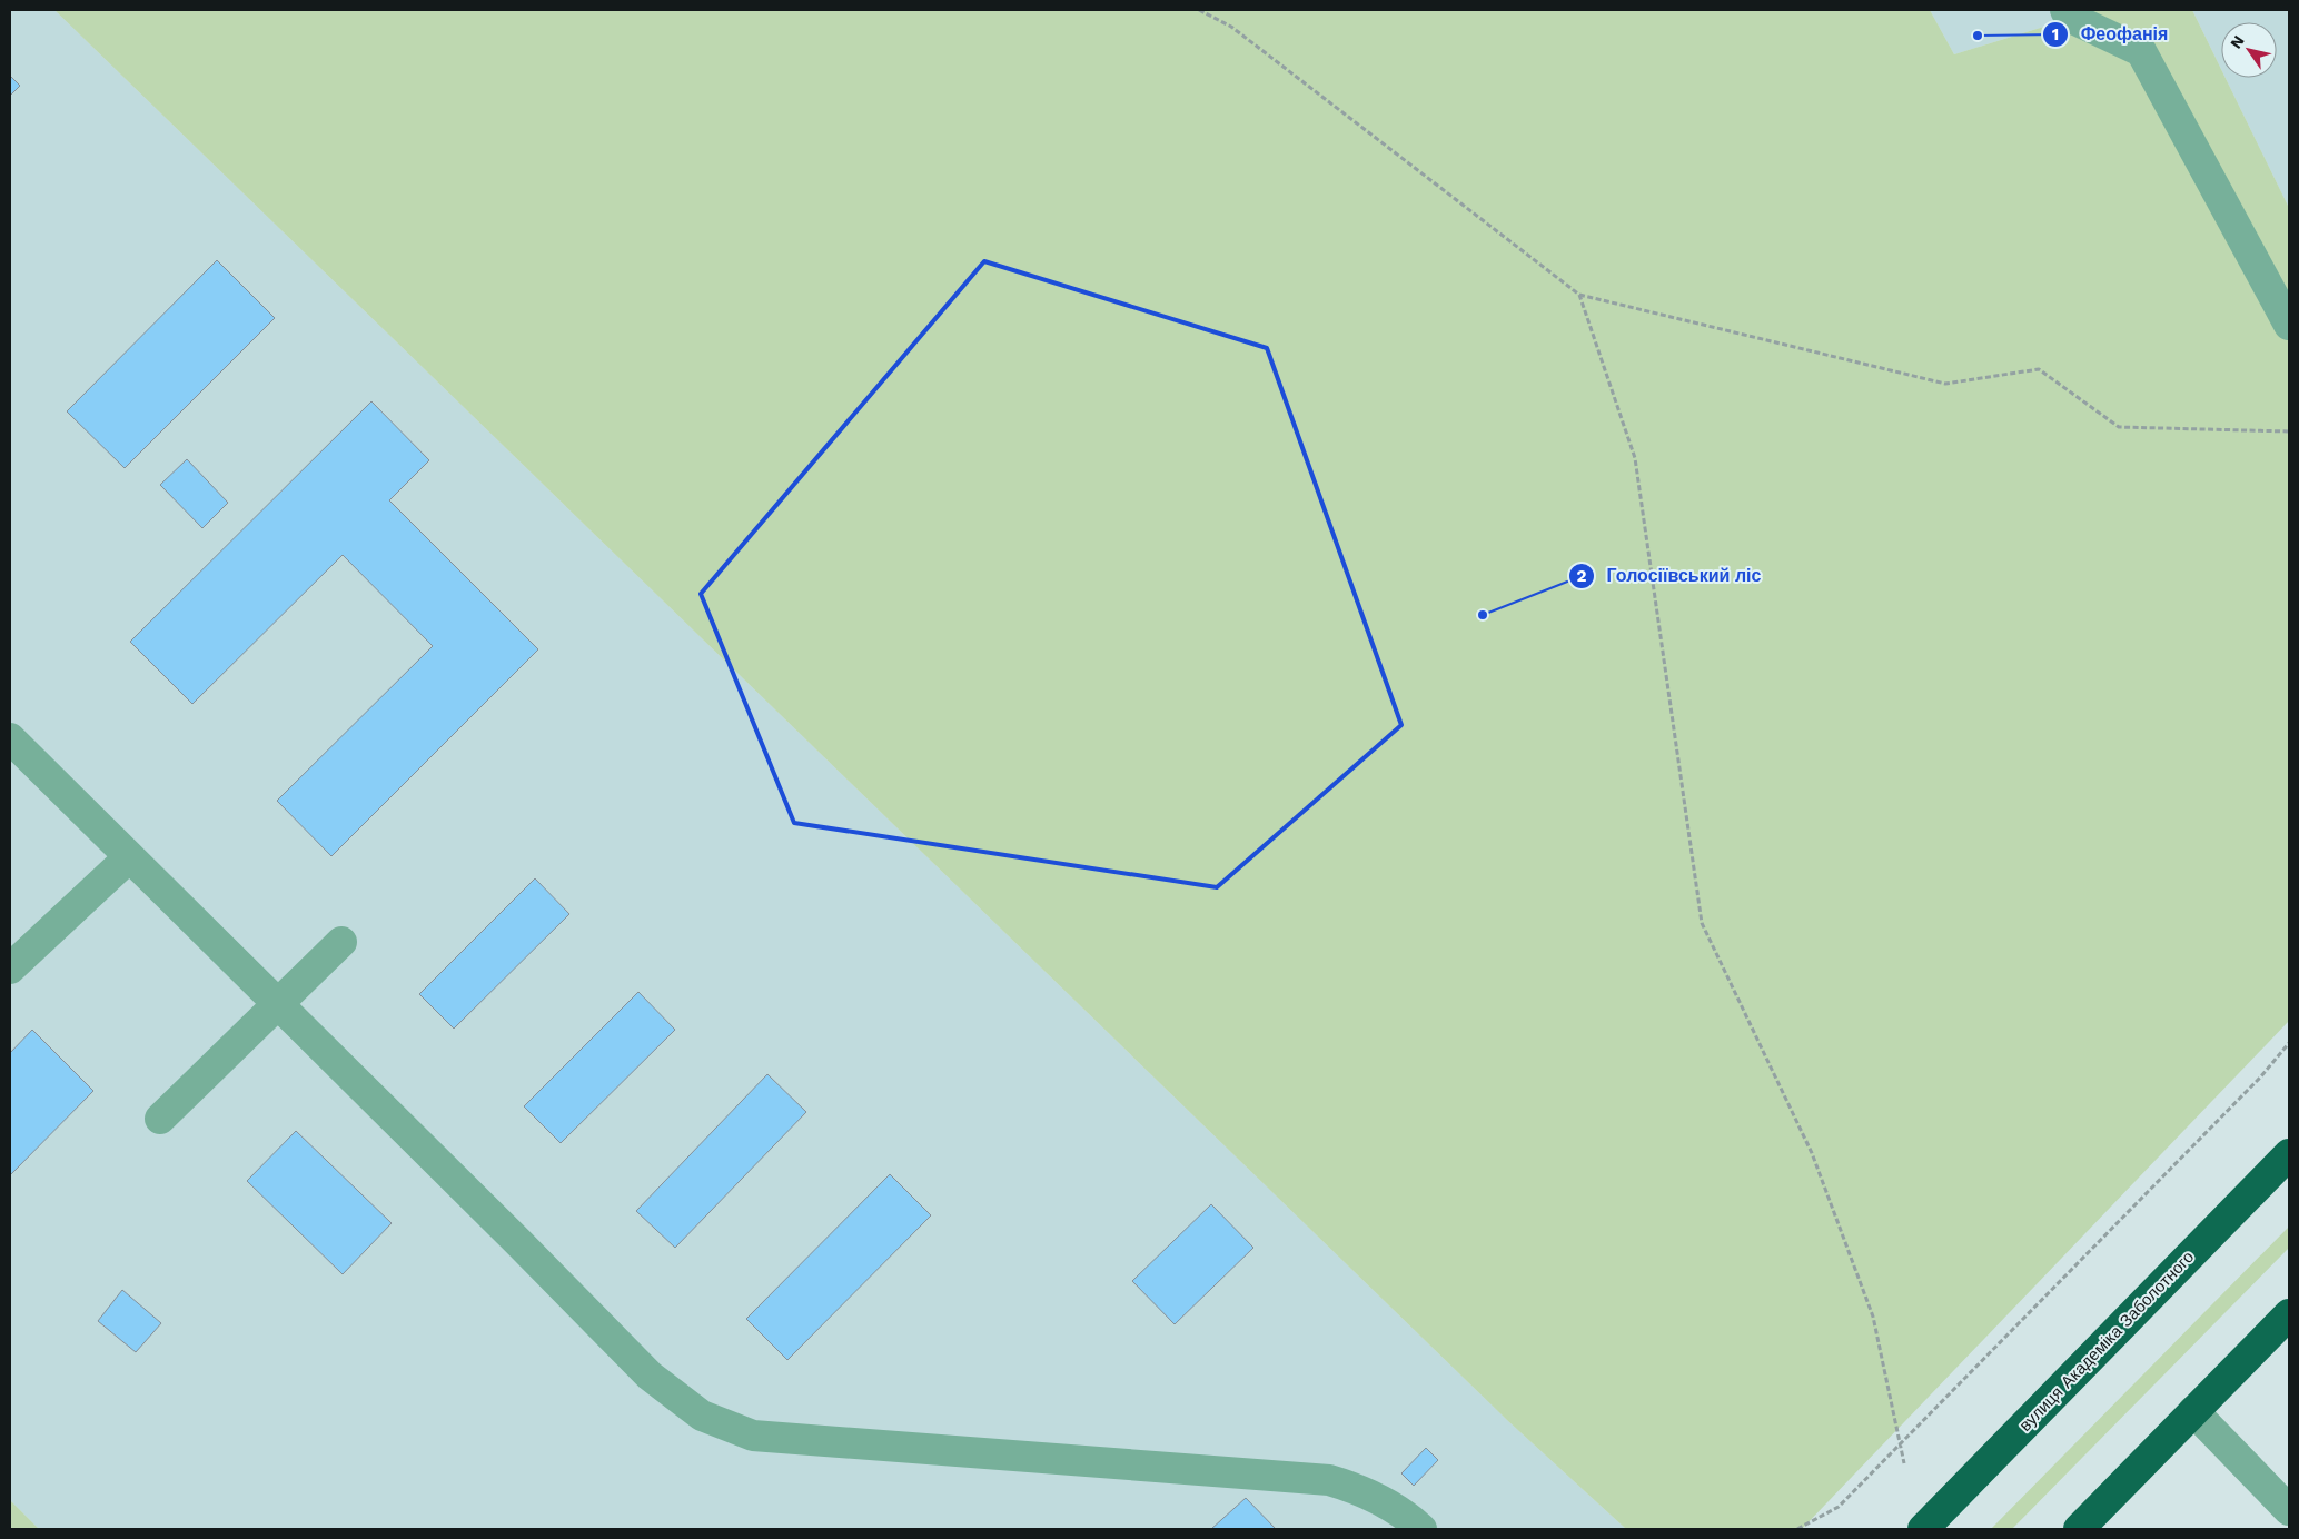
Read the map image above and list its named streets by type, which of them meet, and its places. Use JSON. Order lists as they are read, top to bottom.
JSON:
{
  "streets": {
    "highway": ["вулиця Академіка Заболотного"]
  },
  "places": ["Феофанія", "Голосіївський ліс"],
  "north": "top left"
}
